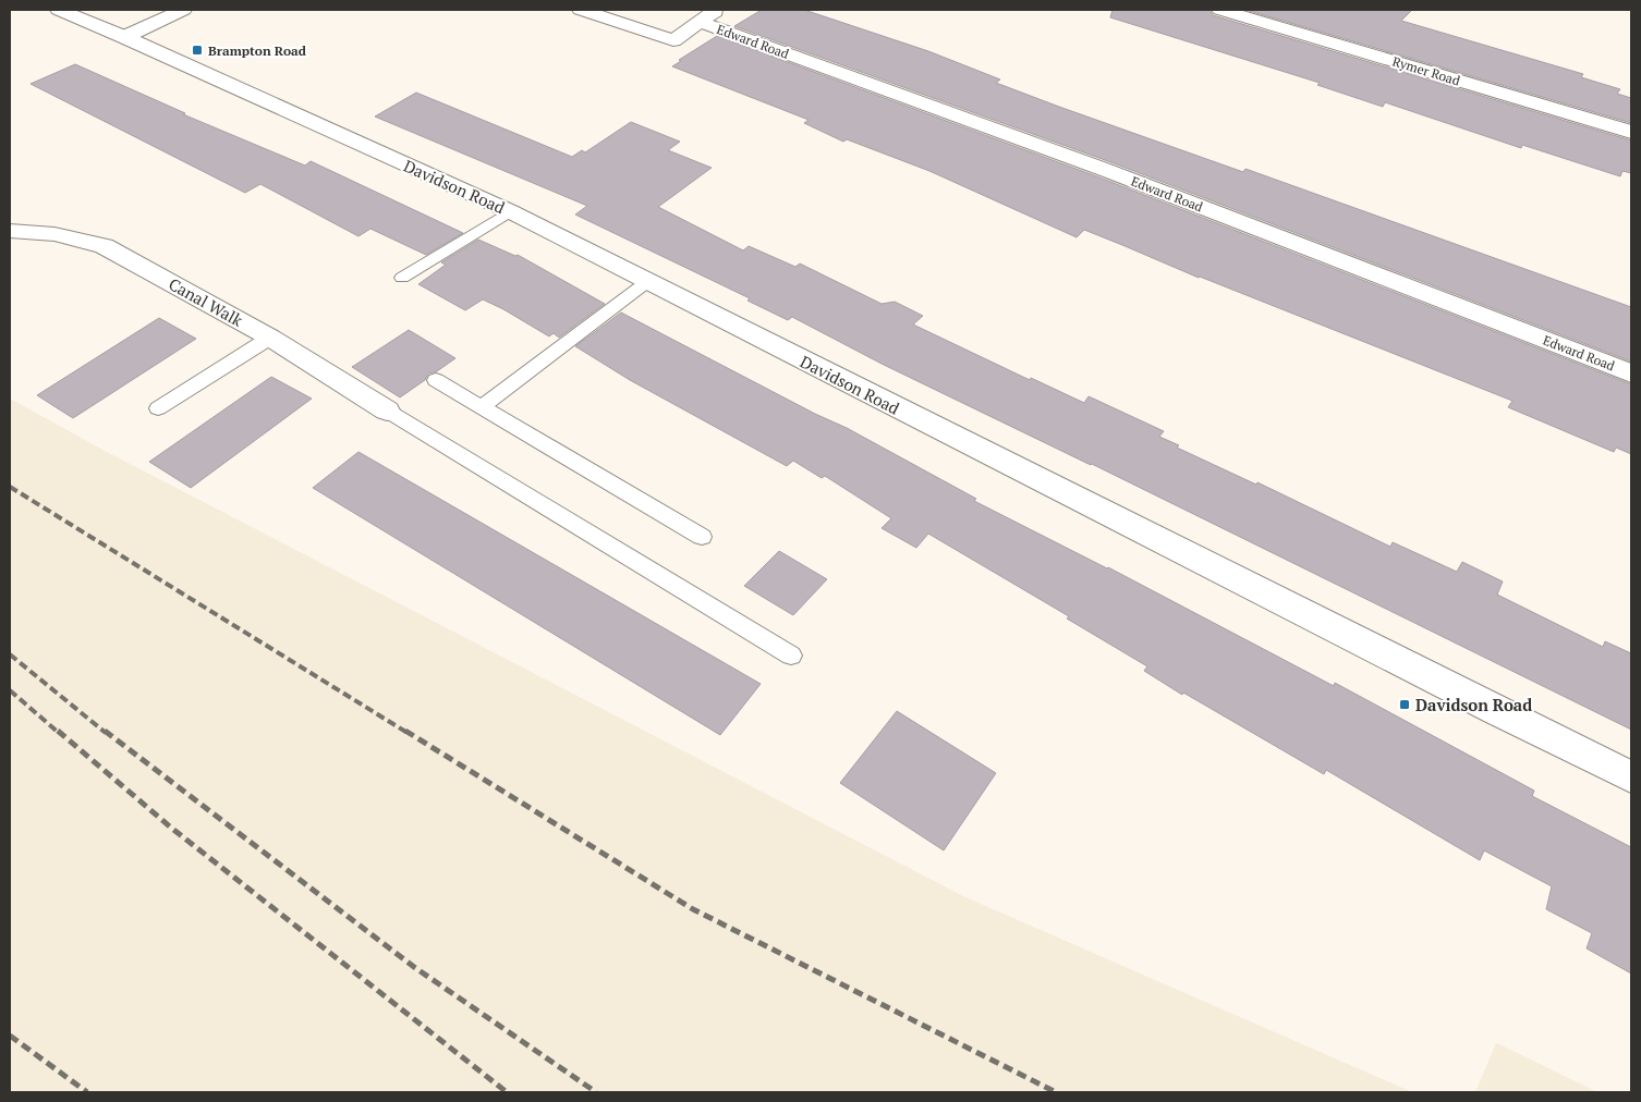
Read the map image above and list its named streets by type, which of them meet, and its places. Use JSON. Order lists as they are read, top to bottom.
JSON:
{
  "streets": {
    "street": [
      "Edward Road",
      "Rymer Road",
      "Davidson Road",
      "Canal Walk"
    ]
  },
  "places": {
    "transit": ["Brampton Road", "Davidson Road"]
  }
}
